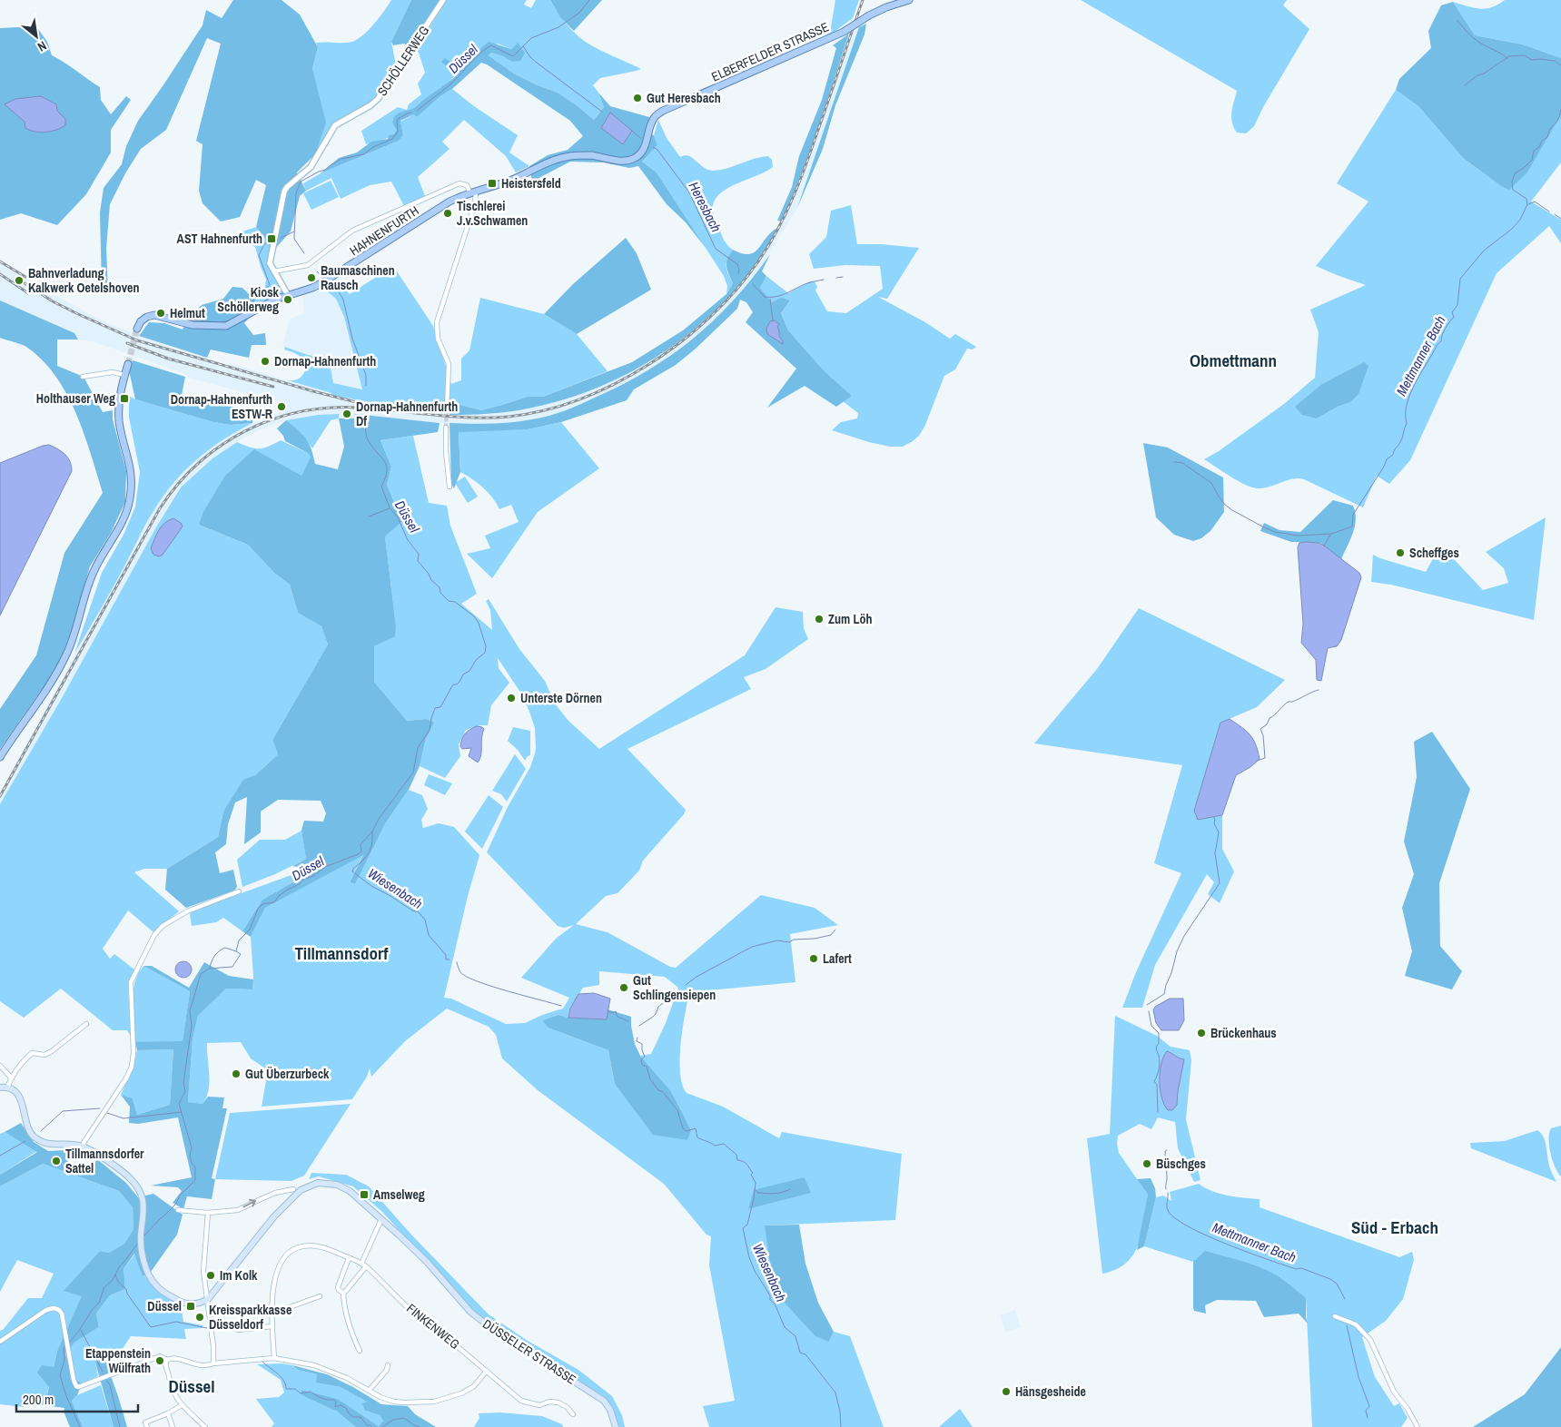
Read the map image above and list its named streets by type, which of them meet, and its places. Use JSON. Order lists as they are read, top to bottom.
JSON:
{
  "streets": {
    "main road": ["ELBERFELDER STRASSE", "HAHNENFURTH", "DÜSSELER STRASSE"],
    "street": ["SCHÖLLERWEG", "FINKENWEG"]
  },
  "crossings": [
    ["ELBERFELDER STRASSE", "HAHNENFURTH"],
    ["SCHÖLLERWEG", "HAHNENFURTH"]
  ],
  "districts": [
    "Obmettmann",
    "Tillmannsdorf",
    "Süd - Erbach",
    "Düssel"
  ],
  "water": [
    "Düssel",
    "Heresbach",
    "Mettmanner Bach",
    "Wiesenbach"
  ],
  "places": {
    "other": [
      "Gut Heresbach",
      "Tischlerei J.v.Schwamen",
      "Baumaschinen Rausch",
      "Bahnverladung Kalkwerk Oetelshoven",
      "Kiosk Schöllerweg",
      "Helmut",
      "Dornap-Hahnenfurth",
      "Dornap-Hahnenfurth ESTW-R",
      "Dornap-Hahnenfurth Df",
      "Scheffges",
      "Zum Löh",
      "Unterste Dörnen",
      "Lafert",
      "Gut Schlingensiepen",
      "Brückenhaus",
      "Gut Überzurbeck",
      "Tillmannsdorfer Sattel",
      "Büschges",
      "Im Kolk",
      "Kreissparkkasse Düsseldorf",
      "Etappenstein Wülfrath",
      "Hänsgesheide"
    ],
    "transit": [
      "Heistersfeld",
      "AST Hahnenfurth",
      "Holthauser Weg",
      "Amselweg",
      "Düssel"
    ]
  },
  "scale_bar": "200 m",
  "north": "bottom right"
}
